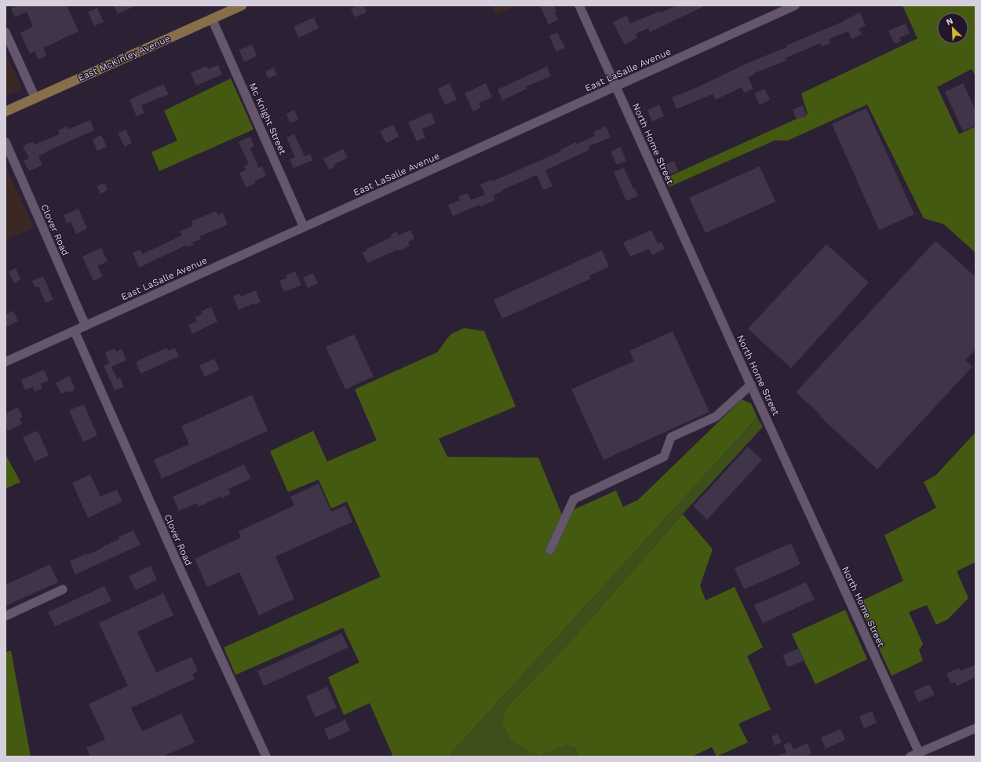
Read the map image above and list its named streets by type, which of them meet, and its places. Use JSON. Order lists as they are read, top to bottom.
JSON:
{
  "streets": {
    "main road": ["East McKinley Avenue"],
    "street": [
      "East LaSalle Avenue",
      "Mc Knight Street",
      "North Home Street",
      "Clover Road"
    ]
  },
  "crossings": [
    ["East McKinley Avenue", "Mc Knight Street"],
    ["East LaSalle Avenue", "Mc Knight Street"],
    ["East LaSalle Avenue", "North Home Street"],
    ["East LaSalle Avenue", "Clover Road"]
  ],
  "north": "top left"
}
